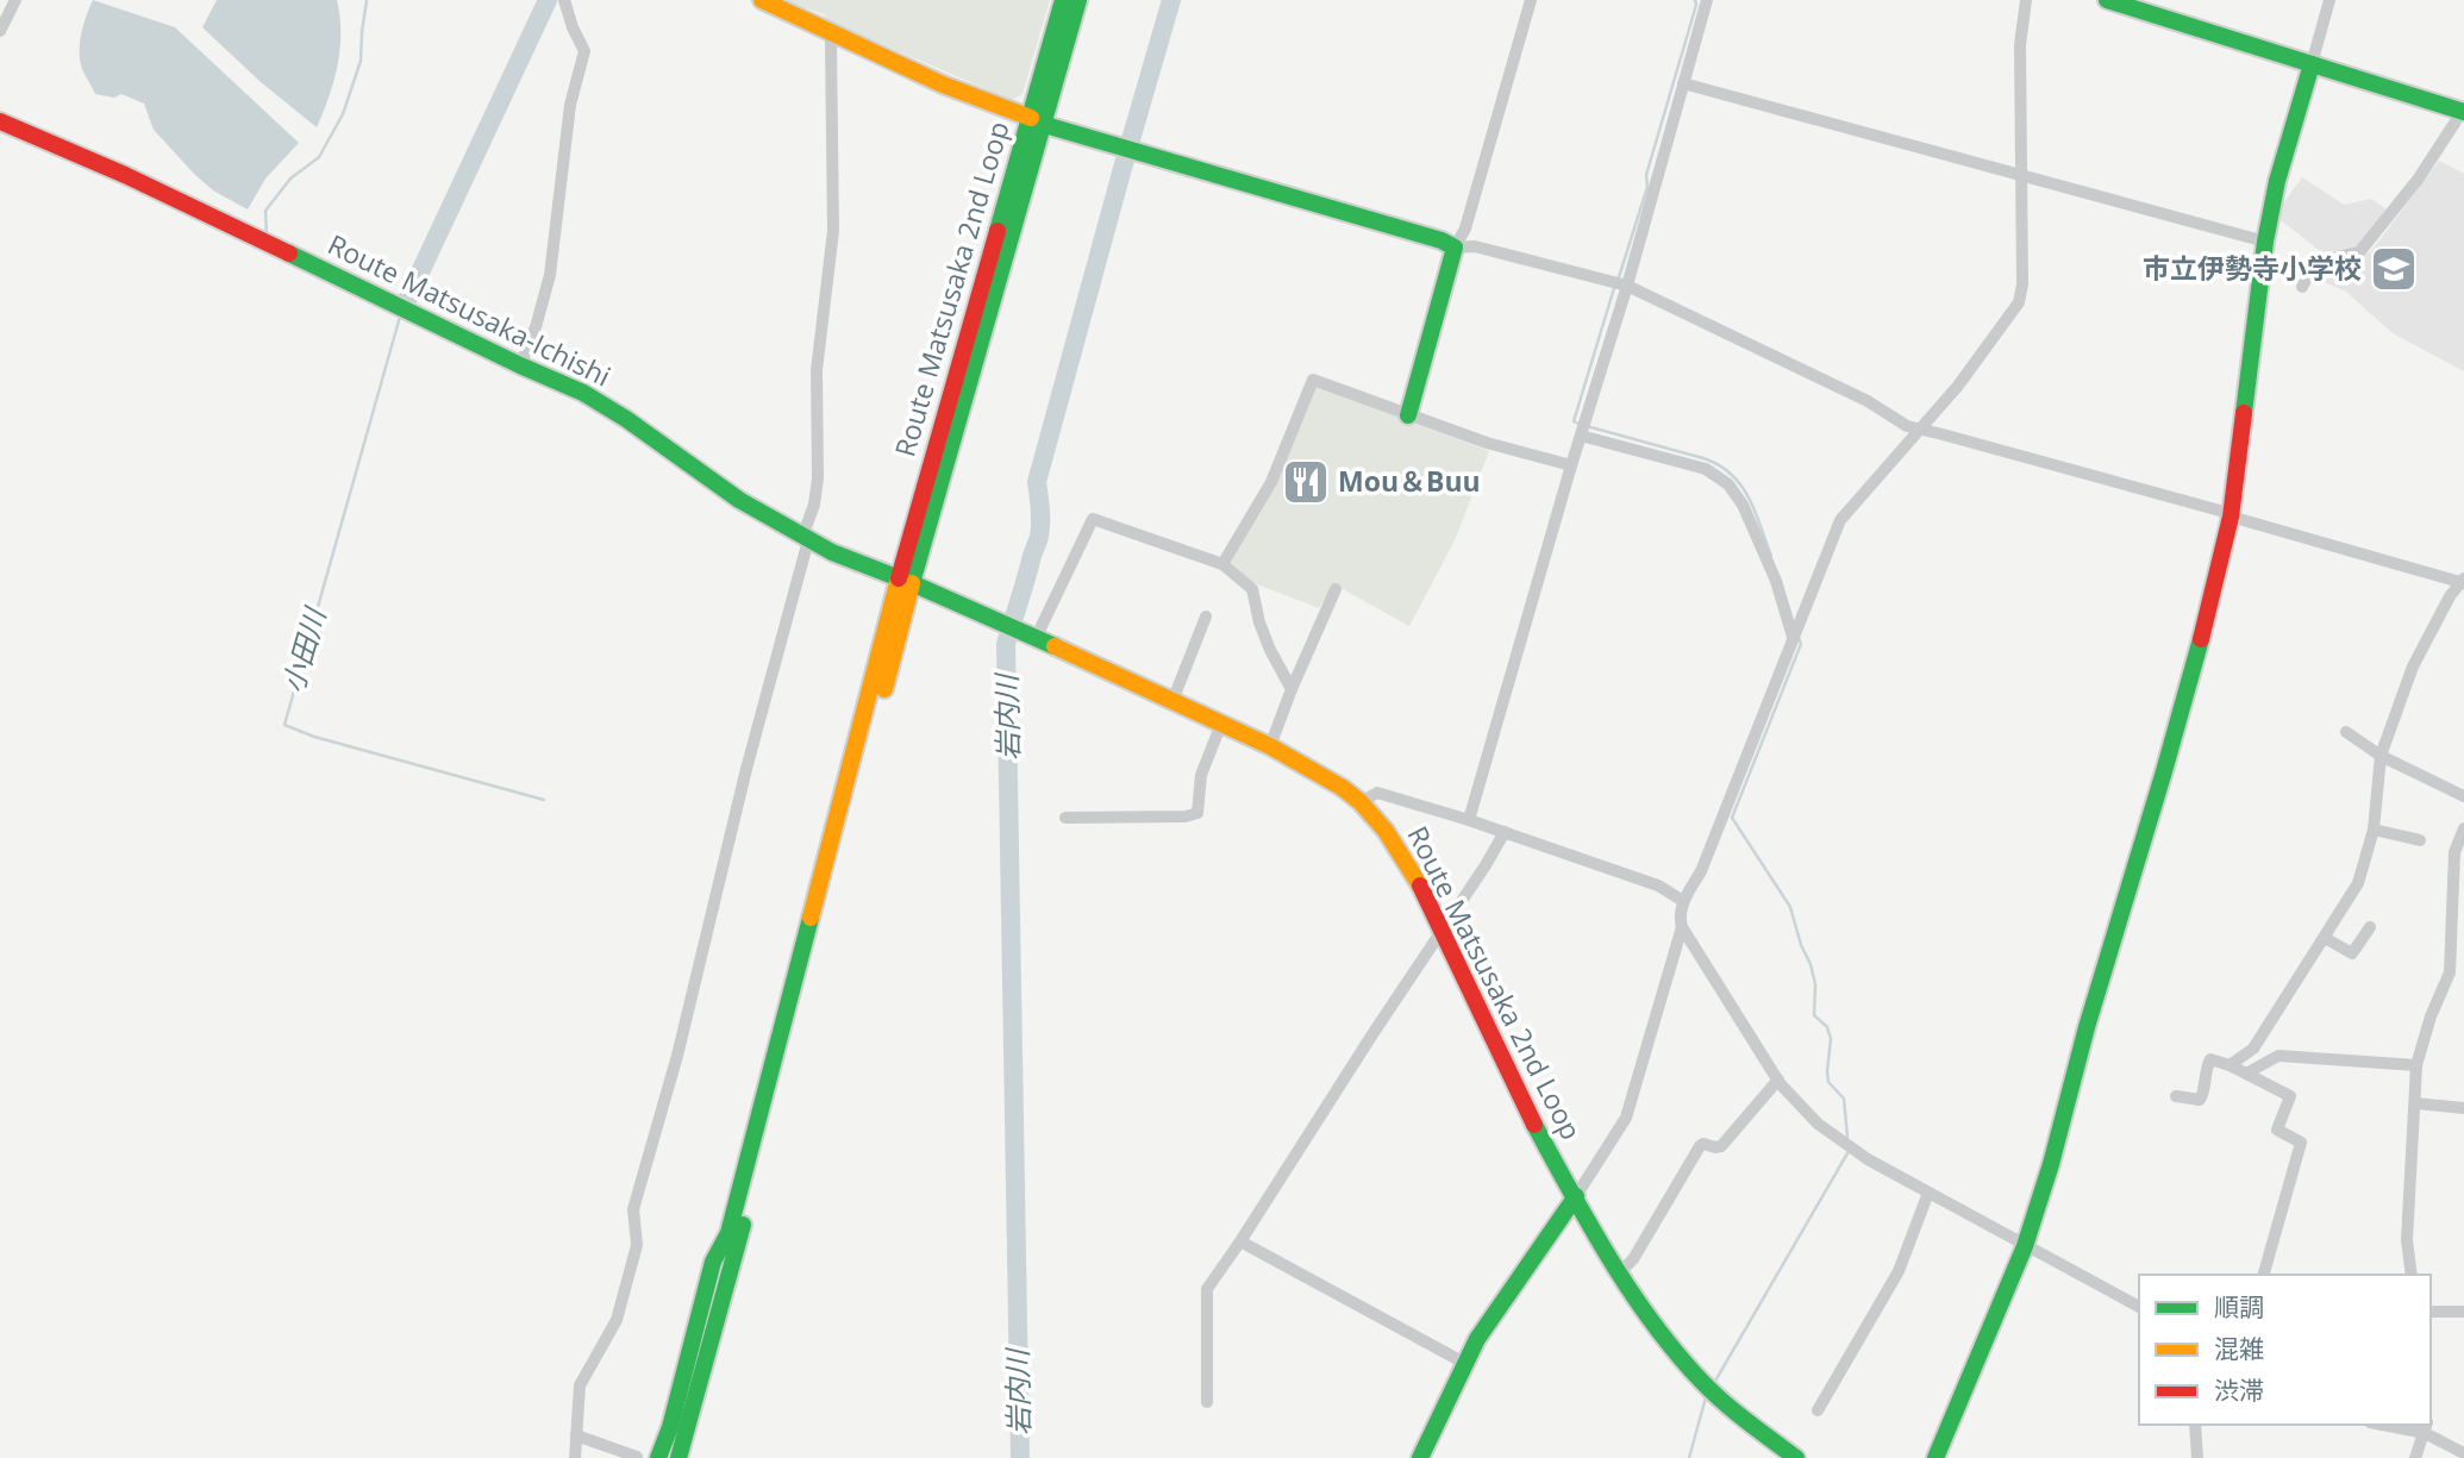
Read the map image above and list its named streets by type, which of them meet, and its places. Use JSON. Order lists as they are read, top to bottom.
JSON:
{
  "streets": {
    "main road": ["Route Matsusaka 2nd Loop", "Route Matsusaka-Ichishi"]
  },
  "crossings": [
    ["Route Matsusaka 2nd Loop", "Route Matsusaka-Ichishi"]
  ],
  "water": ["小田川", "岩内川"],
  "places": {
    "school or university": ["市立伊勢寺小学校"],
    "restaurant": ["Mou＆Buu"]
  },
  "legend": ["順調", "混雑", "渋滞"]
}
